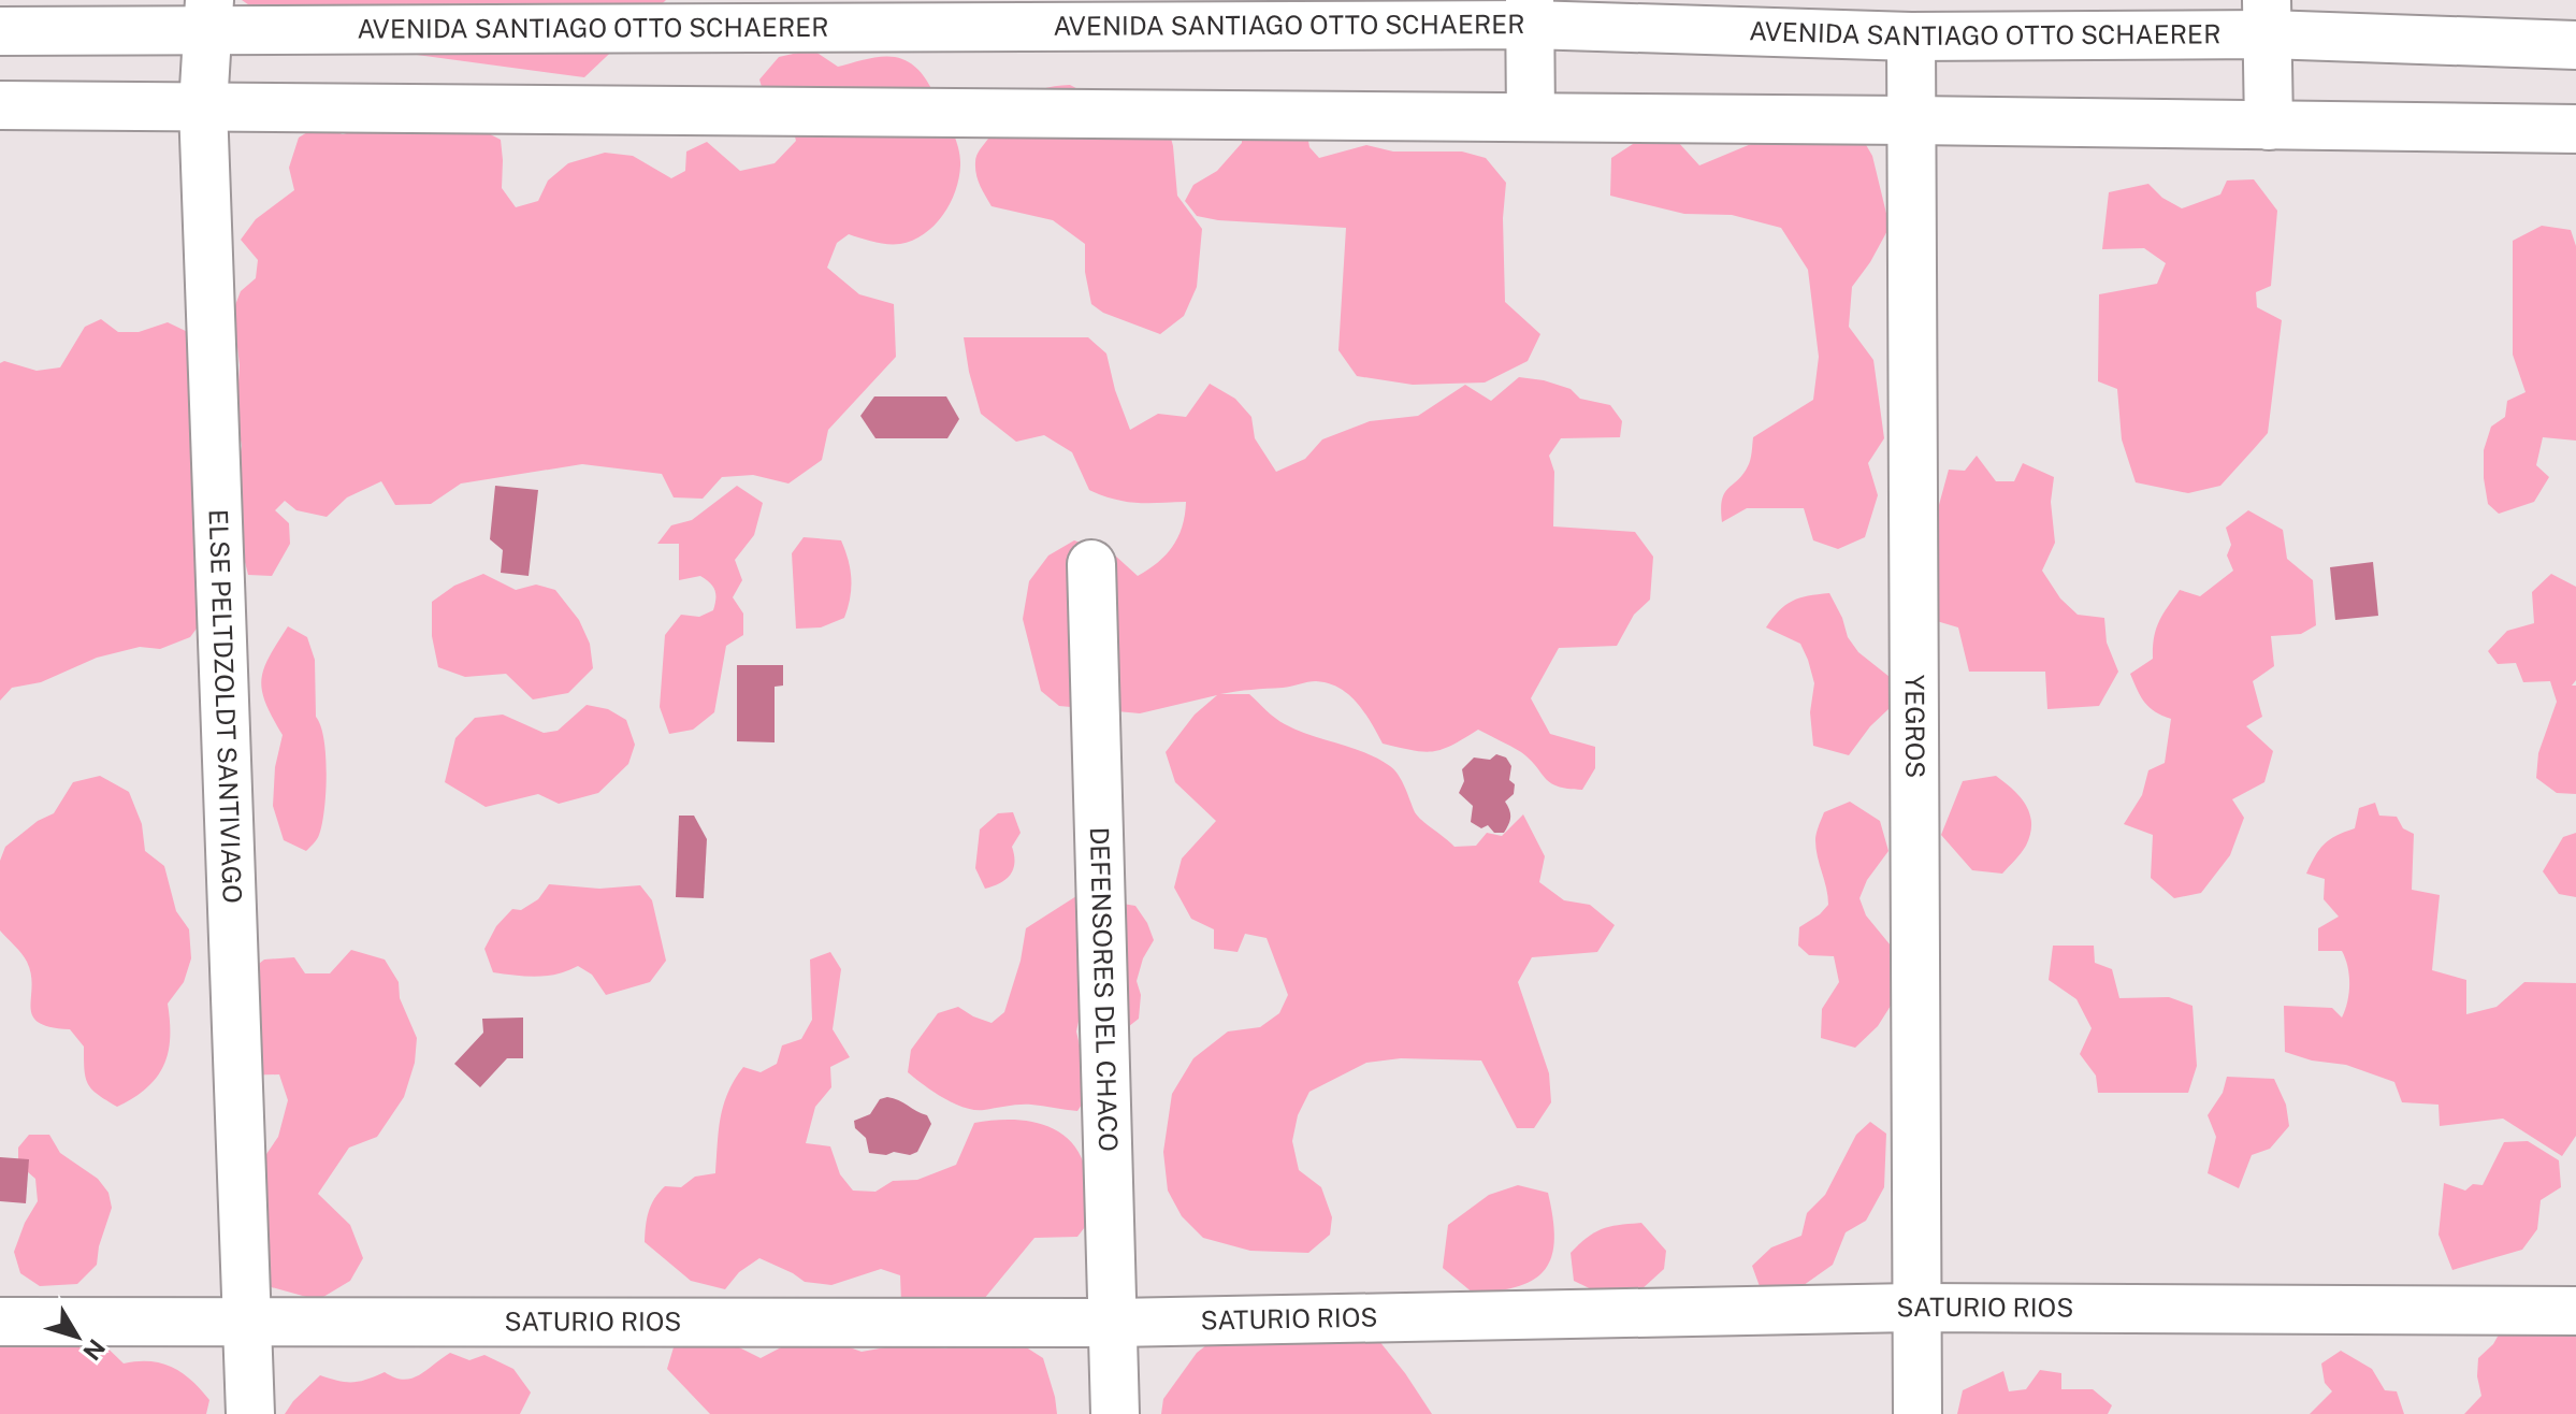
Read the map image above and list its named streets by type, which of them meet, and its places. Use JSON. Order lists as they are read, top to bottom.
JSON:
{
  "streets": {
    "street": [
      "AVENIDA SANTIAGO OTTO SCHAERER",
      "ELSE PELTDZOLDT SANTIVIAGO",
      "YEGROS",
      "DEFENSORES DEL CHACO",
      "SATURIO RIOS"
    ]
  },
  "crossings": [
    ["AVENIDA SANTIAGO OTTO SCHAERER", "ELSE PELTDZOLDT SANTIVIAGO"],
    ["AVENIDA SANTIAGO OTTO SCHAERER", "YEGROS"],
    ["ELSE PELTDZOLDT SANTIVIAGO", "SATURIO RIOS"],
    ["YEGROS", "SATURIO RIOS"],
    ["DEFENSORES DEL CHACO", "SATURIO RIOS"]
  ],
  "north": "bottom right"
}
